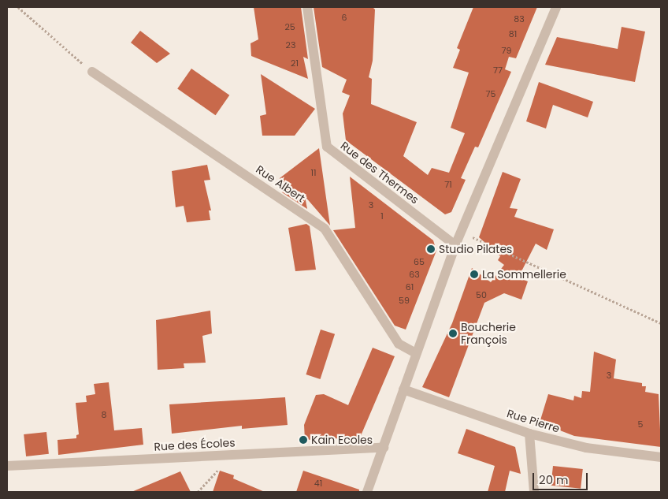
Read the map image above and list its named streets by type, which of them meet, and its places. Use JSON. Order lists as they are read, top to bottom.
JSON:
{
  "streets": {
    "street": [
      "Rue des Thermes",
      "Rue Albert",
      "Rue Pierre",
      "Rue des Écoles"
    ]
  },
  "places": [
    "Studio Pilates",
    "La Sommellerie",
    "Boucherie François",
    "Kain Ecoles"
  ],
  "house_numbers": [
    "6",
    "83",
    "25",
    "81",
    "23",
    "79",
    "21",
    "77",
    "75",
    "11",
    "71",
    "3",
    "1",
    "65",
    "63",
    "61",
    "50",
    "59",
    "3",
    "8",
    "5",
    "41"
  ],
  "scale_bar": "20 m"
}
